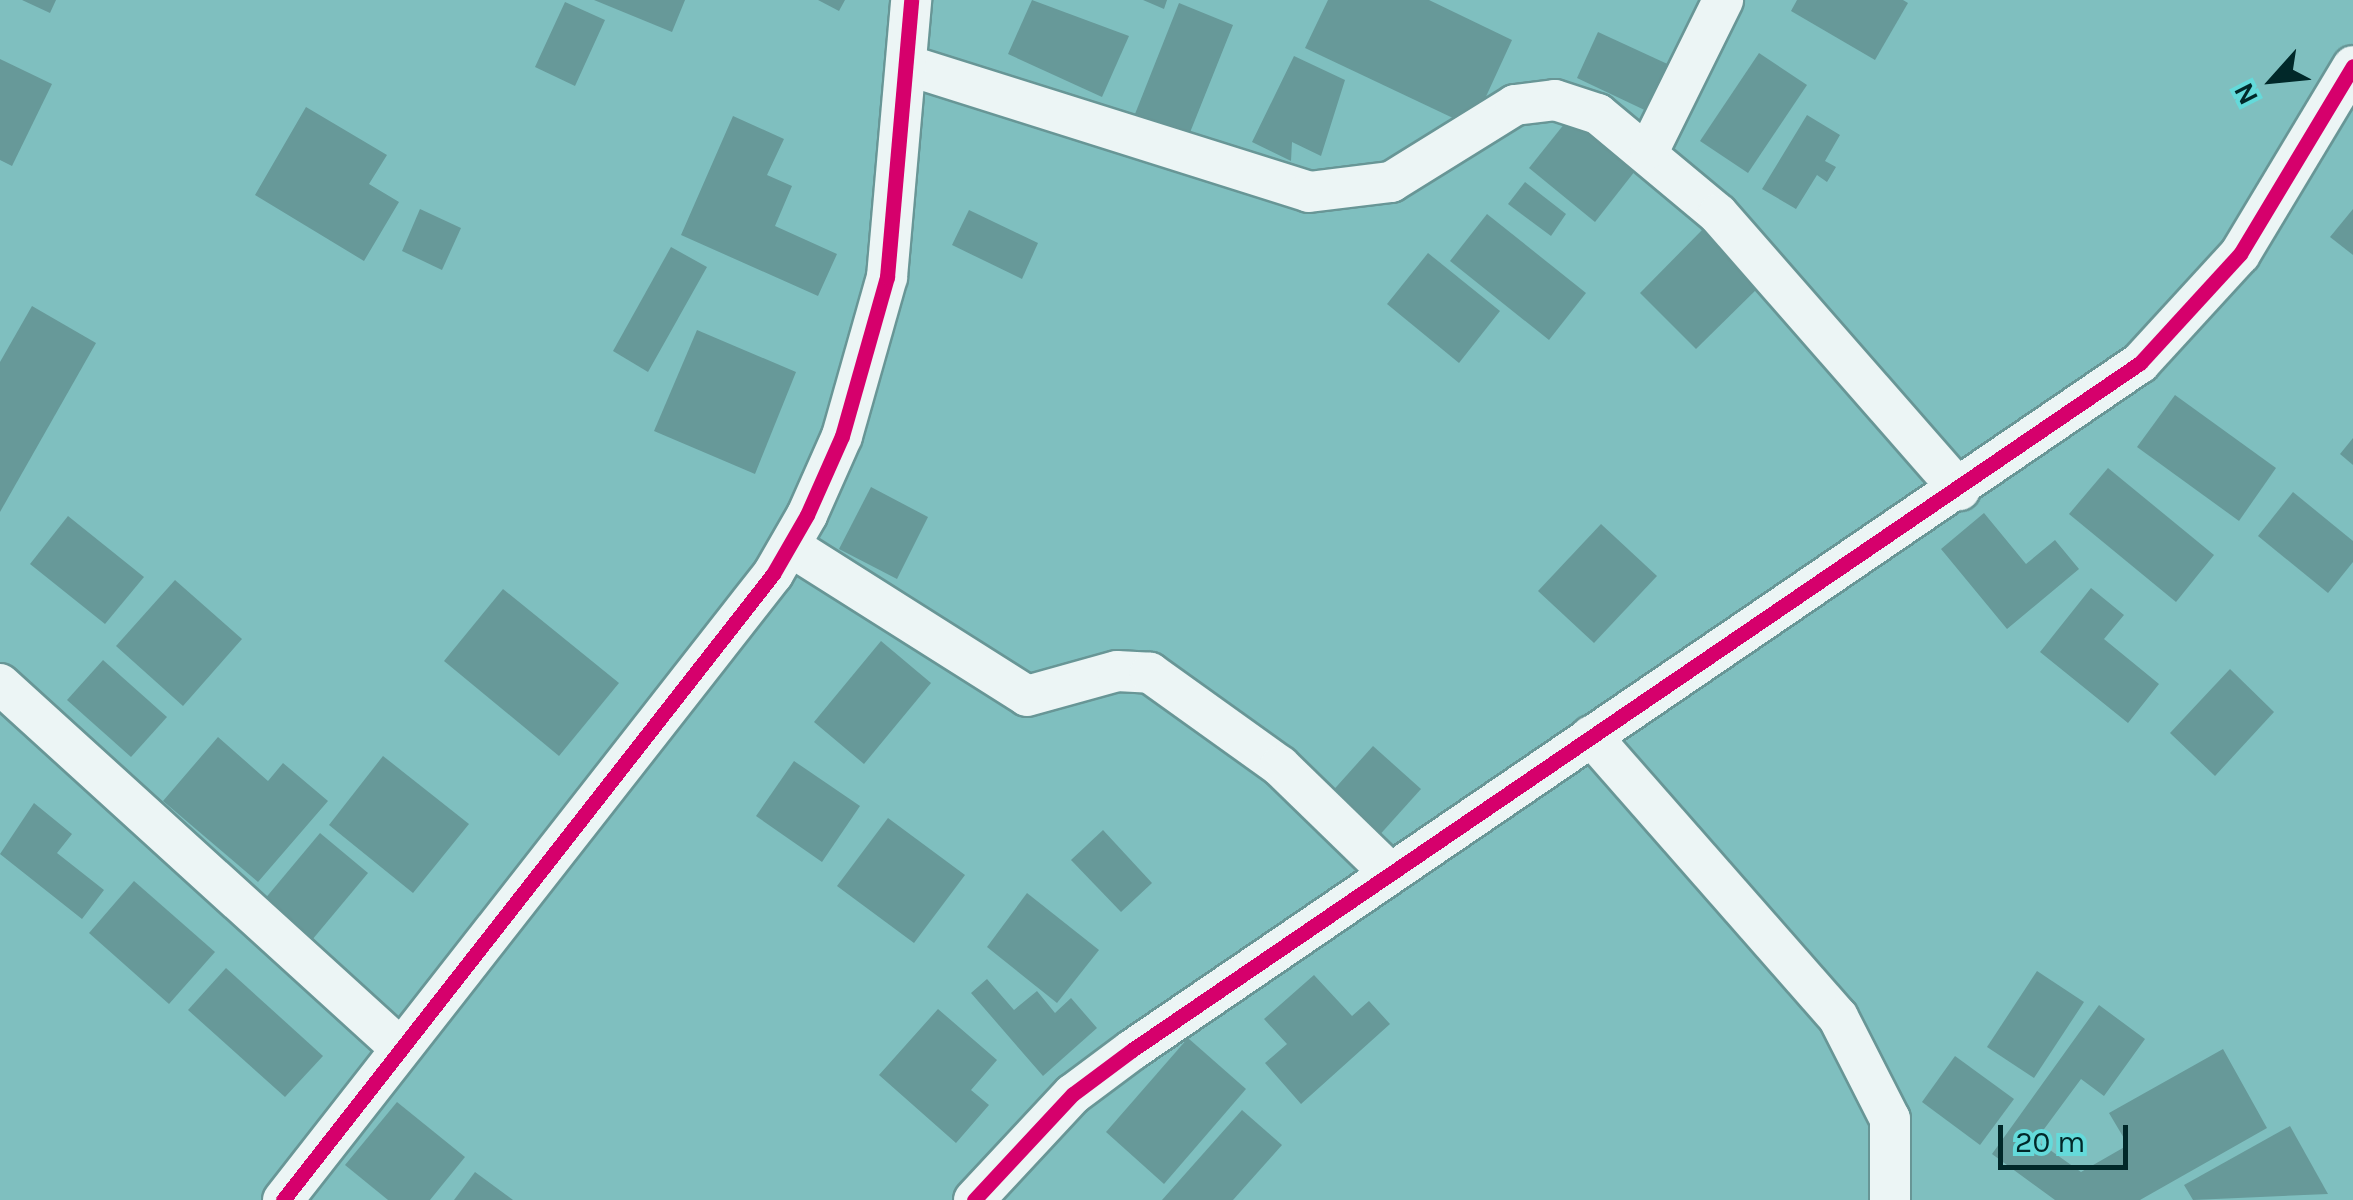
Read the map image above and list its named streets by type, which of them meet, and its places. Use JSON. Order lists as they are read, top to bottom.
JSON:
{
  "scale_bar": "20 m",
  "north": "bottom left"
}
